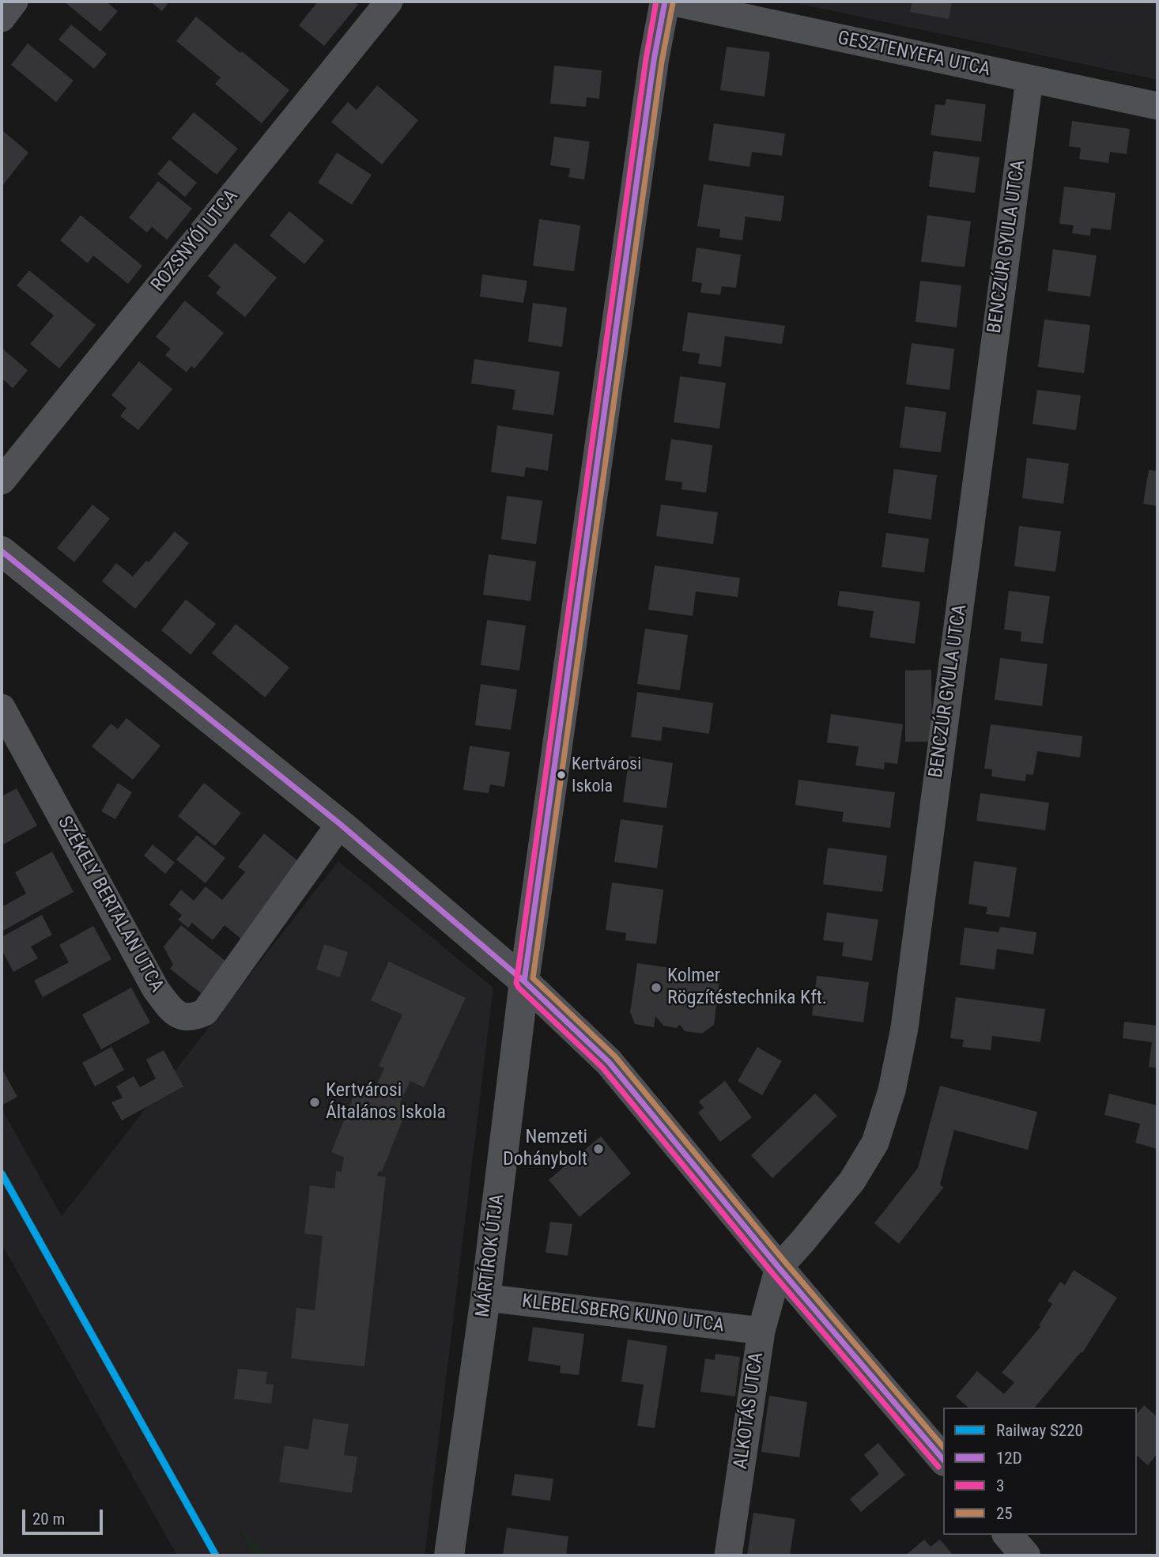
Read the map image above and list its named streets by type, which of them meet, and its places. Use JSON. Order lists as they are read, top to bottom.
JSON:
{
  "streets": {
    "street": [
      "GESZTENYEFA UTCA",
      "ROZSNYÓI UTCA",
      "BENCZÚR GYULA UTCA",
      "SZÉKELY BERTALAN UTCA",
      "MÁRTÍROK ÚTJA",
      "KLEBELSBERG KUNO UTCA",
      "ALKOTÁS UTCA"
    ]
  },
  "crossings": [
    ["GESZTENYEFA UTCA", "BENCZÚR GYULA UTCA"],
    ["BENCZÚR GYULA UTCA", "ALKOTÁS UTCA"],
    ["MÁRTÍROK ÚTJA", "KLEBELSBERG KUNO UTCA"],
    ["KLEBELSBERG KUNO UTCA", "ALKOTÁS UTCA"]
  ],
  "places": [
    "Kertvárosi Iskola",
    "Kolmer Rögzítéstechnika Kft.",
    "Kertvárosi Általános Iskola",
    "Nemzeti Dohánybolt"
  ],
  "lines": [
    "transit line 12D",
    "transit line 3",
    "transit line 25",
    "rail line S220"
  ],
  "legend": [
    "Railway S220",
    "12D",
    "3",
    "25"
  ],
  "scale_bar": "20 m"
}
